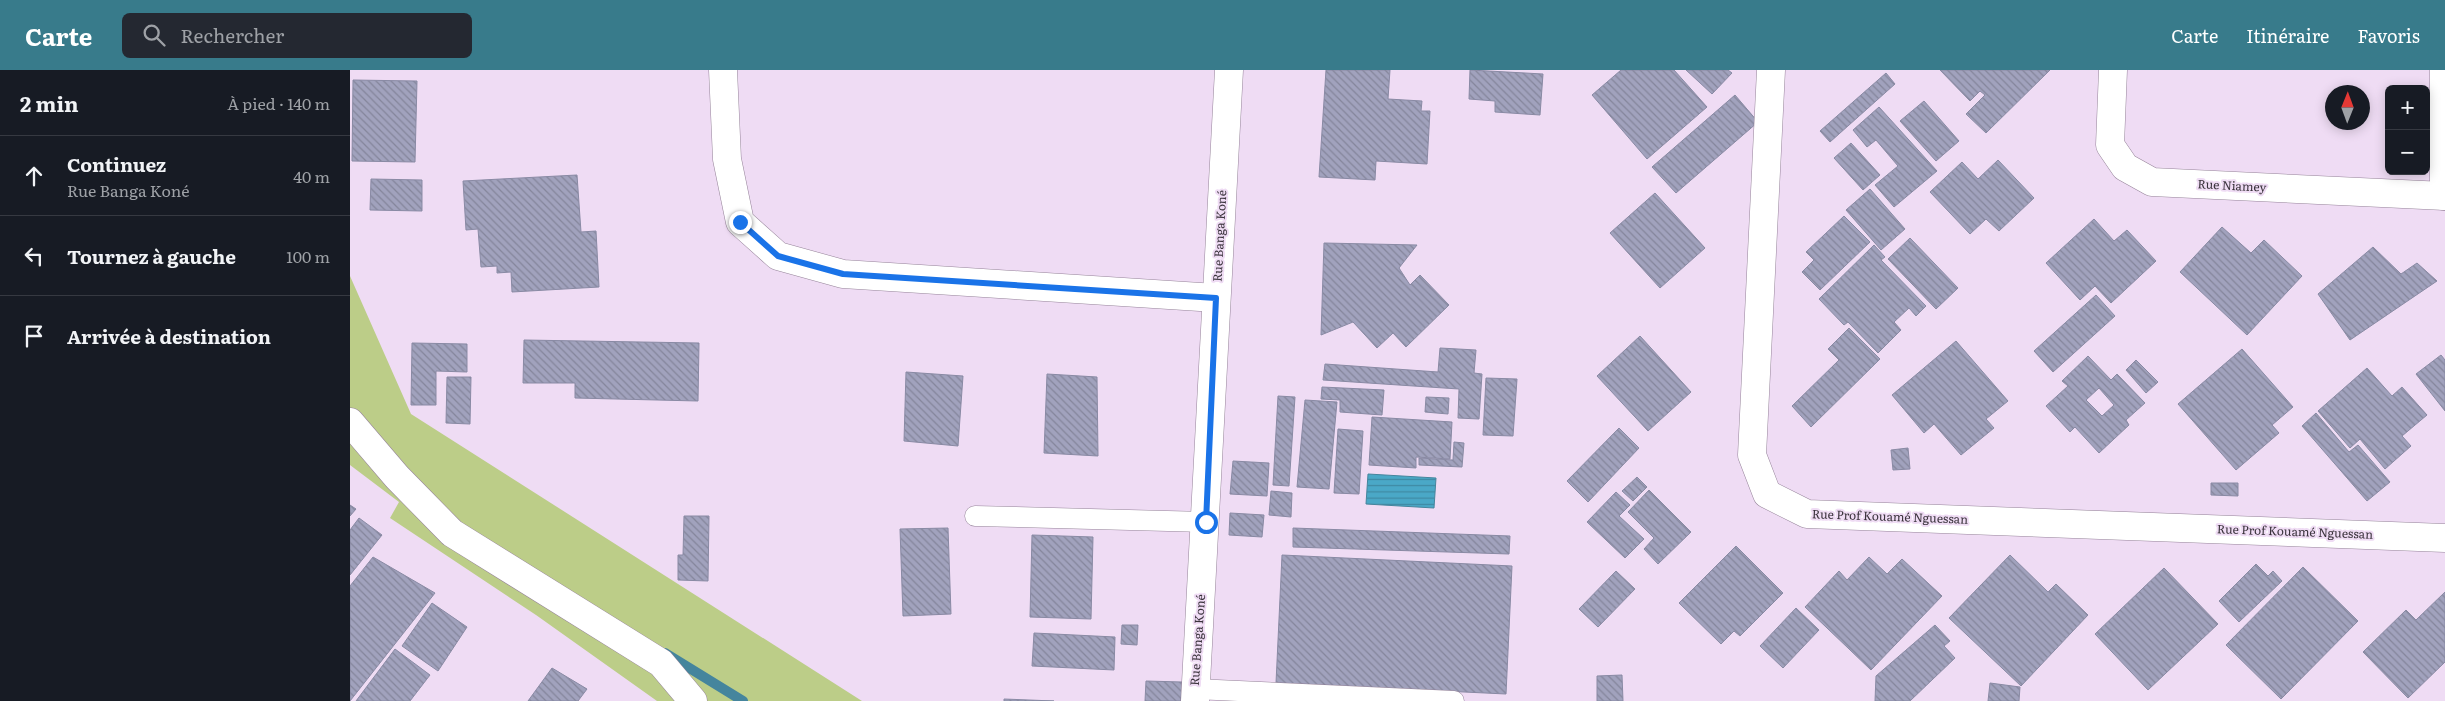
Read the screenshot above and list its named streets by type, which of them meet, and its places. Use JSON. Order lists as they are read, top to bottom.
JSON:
{
  "streets": {
    "street": ["Rue Niamey", "Rue Banga Koné", "Rue Prof Kouamé Nguessan"]
  },
  "north": "top",
  "page": {
    "header": "Carte",
    "search": "Rechercher",
    "nav": ["Carte", "Itinéraire", "Favoris"],
    "heading": ["2 min", "À pied · 140 m"],
    "map_buttons": ["+", "−"],
    "list": [
      ["Continuez", "Rue Banga Koné", "40 m"],
      ["Tournez à gauche", "100 m"],
      "Arrivée à destination"
    ]
  }
}
